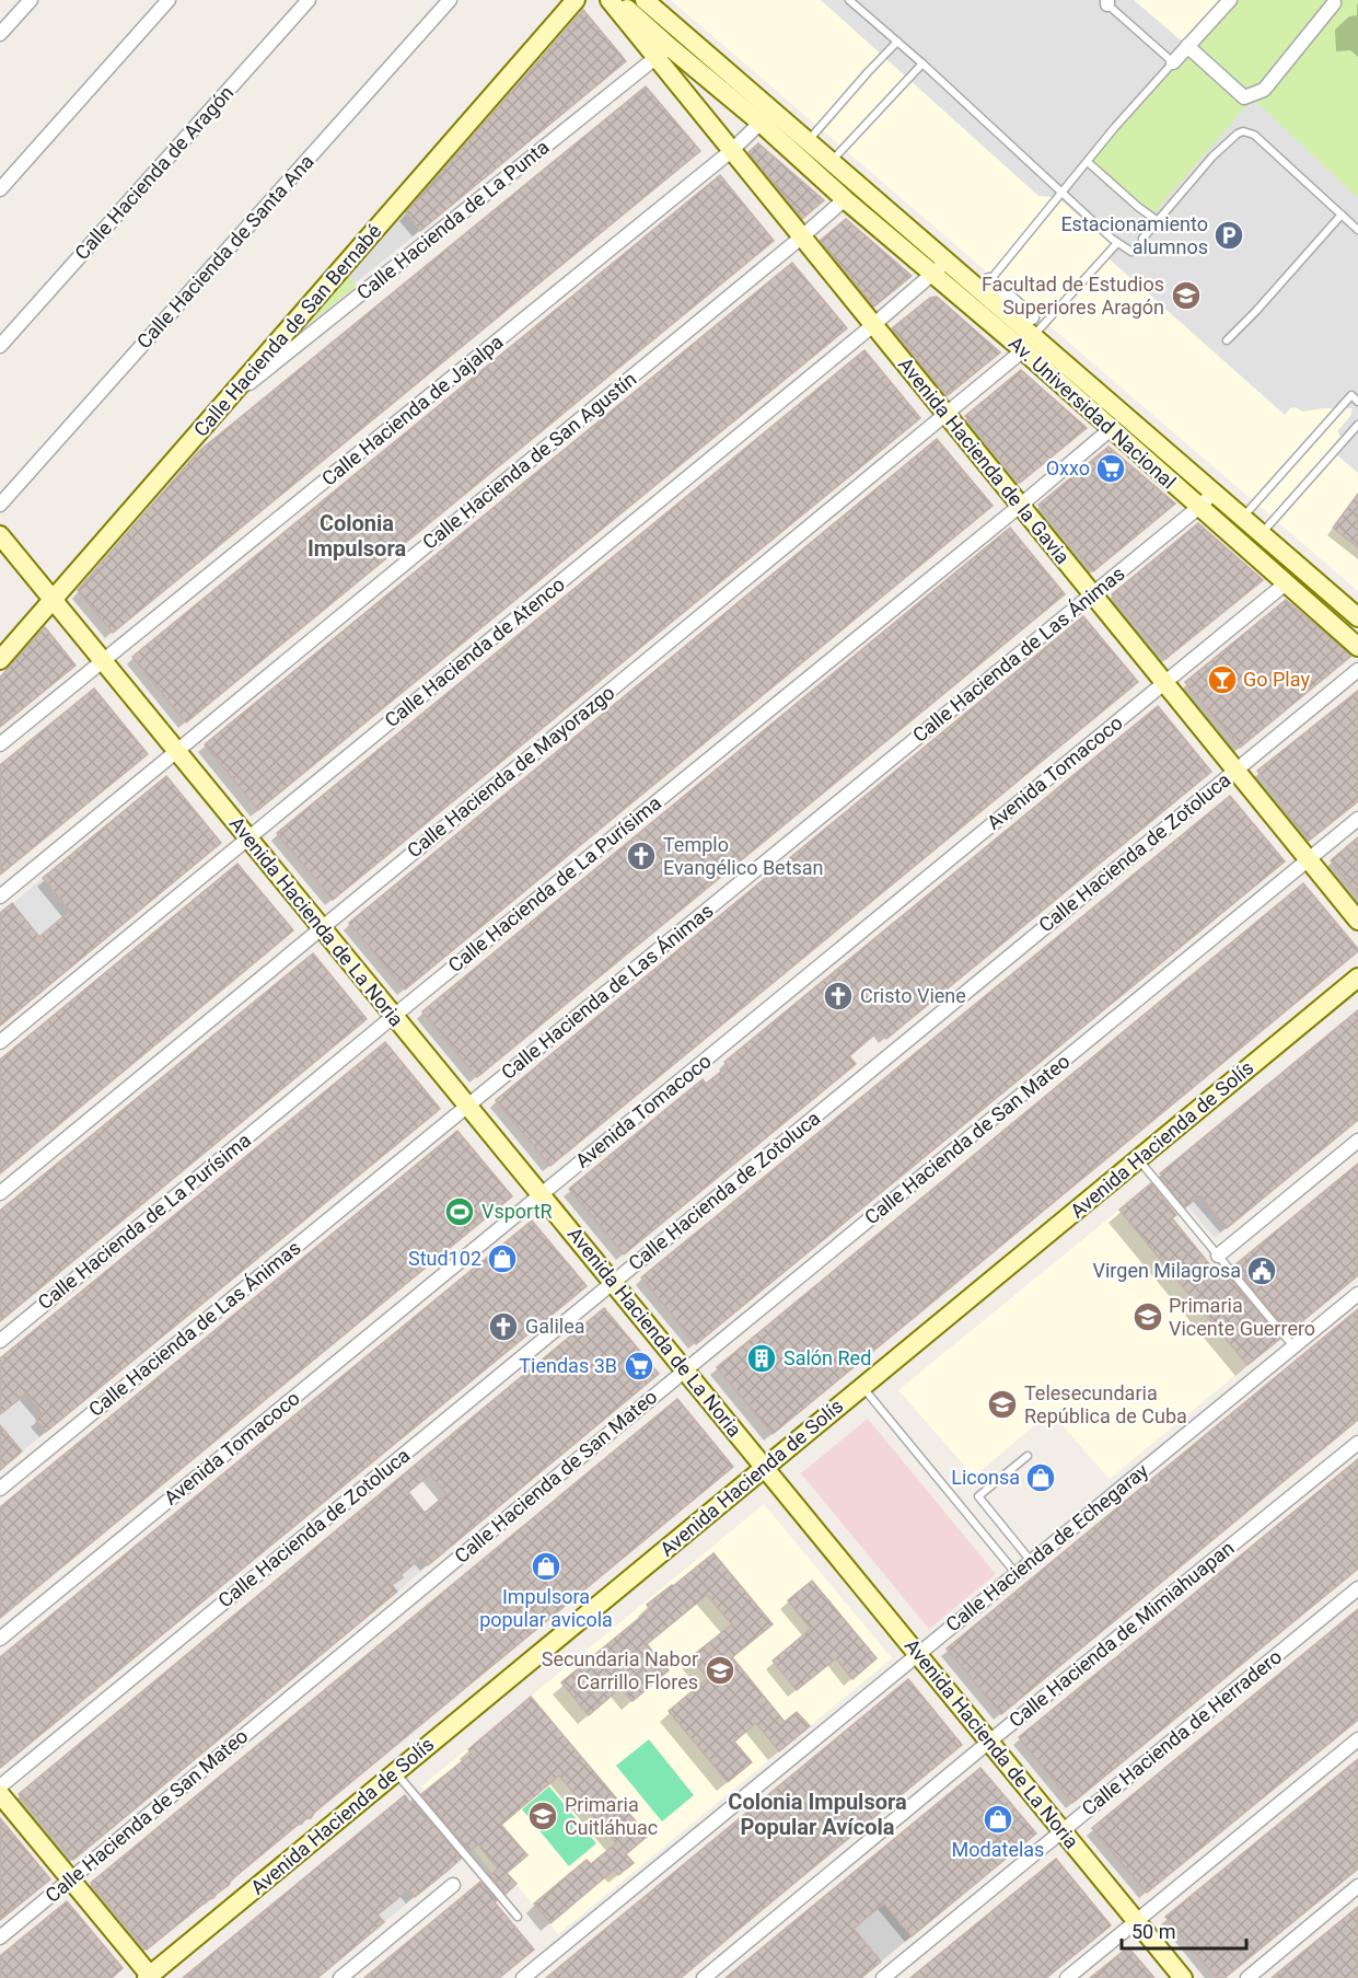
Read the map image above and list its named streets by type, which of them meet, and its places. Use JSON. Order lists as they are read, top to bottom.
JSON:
{
  "streets": {
    "street": [
      "Calle Hacienda de Aragón",
      "Calle Hacienda de La Punta",
      "Calle Hacienda de Santa Ana",
      "Calle Hacienda de San Bernabé",
      "Calle Hacienda de Jajalpa",
      "Av. Universidad Nacional",
      "Calle Hacienda de San Agustín",
      "Avenida Hacienda de la Gavia",
      "Calle Hacienda de Atenco",
      "Calle Hacienda de Las Ánimas",
      "Calle Hacienda de Mayorazgo",
      "Avenida Tomacoco",
      "Calle Hacienda de Zotoluca",
      "Calle Hacienda de La Purísima",
      "Avenida Hacienda de La Noria",
      "Calle Hacienda de San Mateo",
      "Avenida Hacienda de Solís",
      "Calle Hacienda de Echegaray",
      "Calle Hacienda de Mimiahuapan",
      "Calle Hacienda de Herradero"
    ]
  },
  "crossings": [
    ["Calle Hacienda de La Punta", "Calle Hacienda de San Bernabé"],
    ["Calle Hacienda de La Punta", "Av. Universidad Nacional"],
    ["Calle Hacienda de La Punta", "Avenida Hacienda de la Gavia"],
    ["Calle Hacienda de San Bernabé", "Avenida Hacienda de La Noria"],
    ["Calle Hacienda de Jajalpa", "Av. Universidad Nacional"],
    ["Calle Hacienda de Jajalpa", "Avenida Hacienda de la Gavia"],
    ["Calle Hacienda de Jajalpa", "Avenida Hacienda de La Noria"],
    ["Av. Universidad Nacional", "Calle Hacienda de San Agustín"],
    ["Av. Universidad Nacional", "Avenida Hacienda de la Gavia"],
    ["Av. Universidad Nacional", "Calle Hacienda de Atenco"],
    ["Av. Universidad Nacional", "Calle Hacienda de Las Ánimas"],
    ["Av. Universidad Nacional", "Calle Hacienda de Mayorazgo"],
    ["Av. Universidad Nacional", "Avenida Tomacoco"],
    ["Av. Universidad Nacional", "Calle Hacienda de La Purísima"],
    ["Calle Hacienda de San Agustín", "Avenida Hacienda de la Gavia"],
    ["Calle Hacienda de San Agustín", "Avenida Hacienda de La Noria"],
    ["Avenida Hacienda de la Gavia", "Calle Hacienda de Atenco"],
    ["Avenida Hacienda de la Gavia", "Calle Hacienda de Las Ánimas"],
    ["Avenida Hacienda de la Gavia", "Calle Hacienda de Mayorazgo"],
    ["Avenida Hacienda de la Gavia", "Avenida Tomacoco"],
    ["Avenida Hacienda de la Gavia", "Calle Hacienda de Zotoluca"],
    ["Avenida Hacienda de la Gavia", "Calle Hacienda de La Purísima"],
    ["Avenida Hacienda de la Gavia", "Calle Hacienda de San Mateo"],
    ["Calle Hacienda de Atenco", "Avenida Hacienda de La Noria"],
    ["Calle Hacienda de Las Ánimas", "Avenida Hacienda de La Noria"],
    ["Calle Hacienda de Mayorazgo", "Avenida Hacienda de La Noria"],
    ["Avenida Tomacoco", "Avenida Hacienda de La Noria"],
    ["Calle Hacienda de Zotoluca", "Avenida Hacienda de La Noria"],
    ["Calle Hacienda de La Purísima", "Avenida Hacienda de La Noria"],
    ["Avenida Hacienda de La Noria", "Calle Hacienda de San Mateo"],
    ["Avenida Hacienda de La Noria", "Avenida Hacienda de Solís"],
    ["Avenida Hacienda de La Noria", "Calle Hacienda de Echegaray"],
    ["Avenida Hacienda de La Noria", "Calle Hacienda de Mimiahuapan"],
    ["Avenida Hacienda de La Noria", "Calle Hacienda de Herradero"]
  ],
  "districts": ["Colonia Impulsora", "Colonia Impulsora Popular Avícola"],
  "places": {
    "parking": ["Estacionamiento alumnos"],
    "school or university": [
      "Facultad de Estudios Superiores Aragón",
      "Primaria Vicente Guerrero",
      "Telesecundaria República de Cuba",
      "Secundaria Nabor Carrillo Flores",
      "Primaria Cuitláhuac"
    ],
    "supermarket": ["Oxxo", "Tiendas 3B"],
    "bar": ["Go Play"],
    "church": ["Templo Evangélico Betsan", "Cristo Viene", "Galilea"],
    "sports": ["VsportR"],
    "shop": [
      "Stud102",
      "Liconsa",
      "Impulsora popular avicola",
      "Modatelas"
    ],
    "public building": ["Virgen Milagrosa"],
    "building": ["Salón Red"]
  },
  "scale_bar": "50 m"
}
